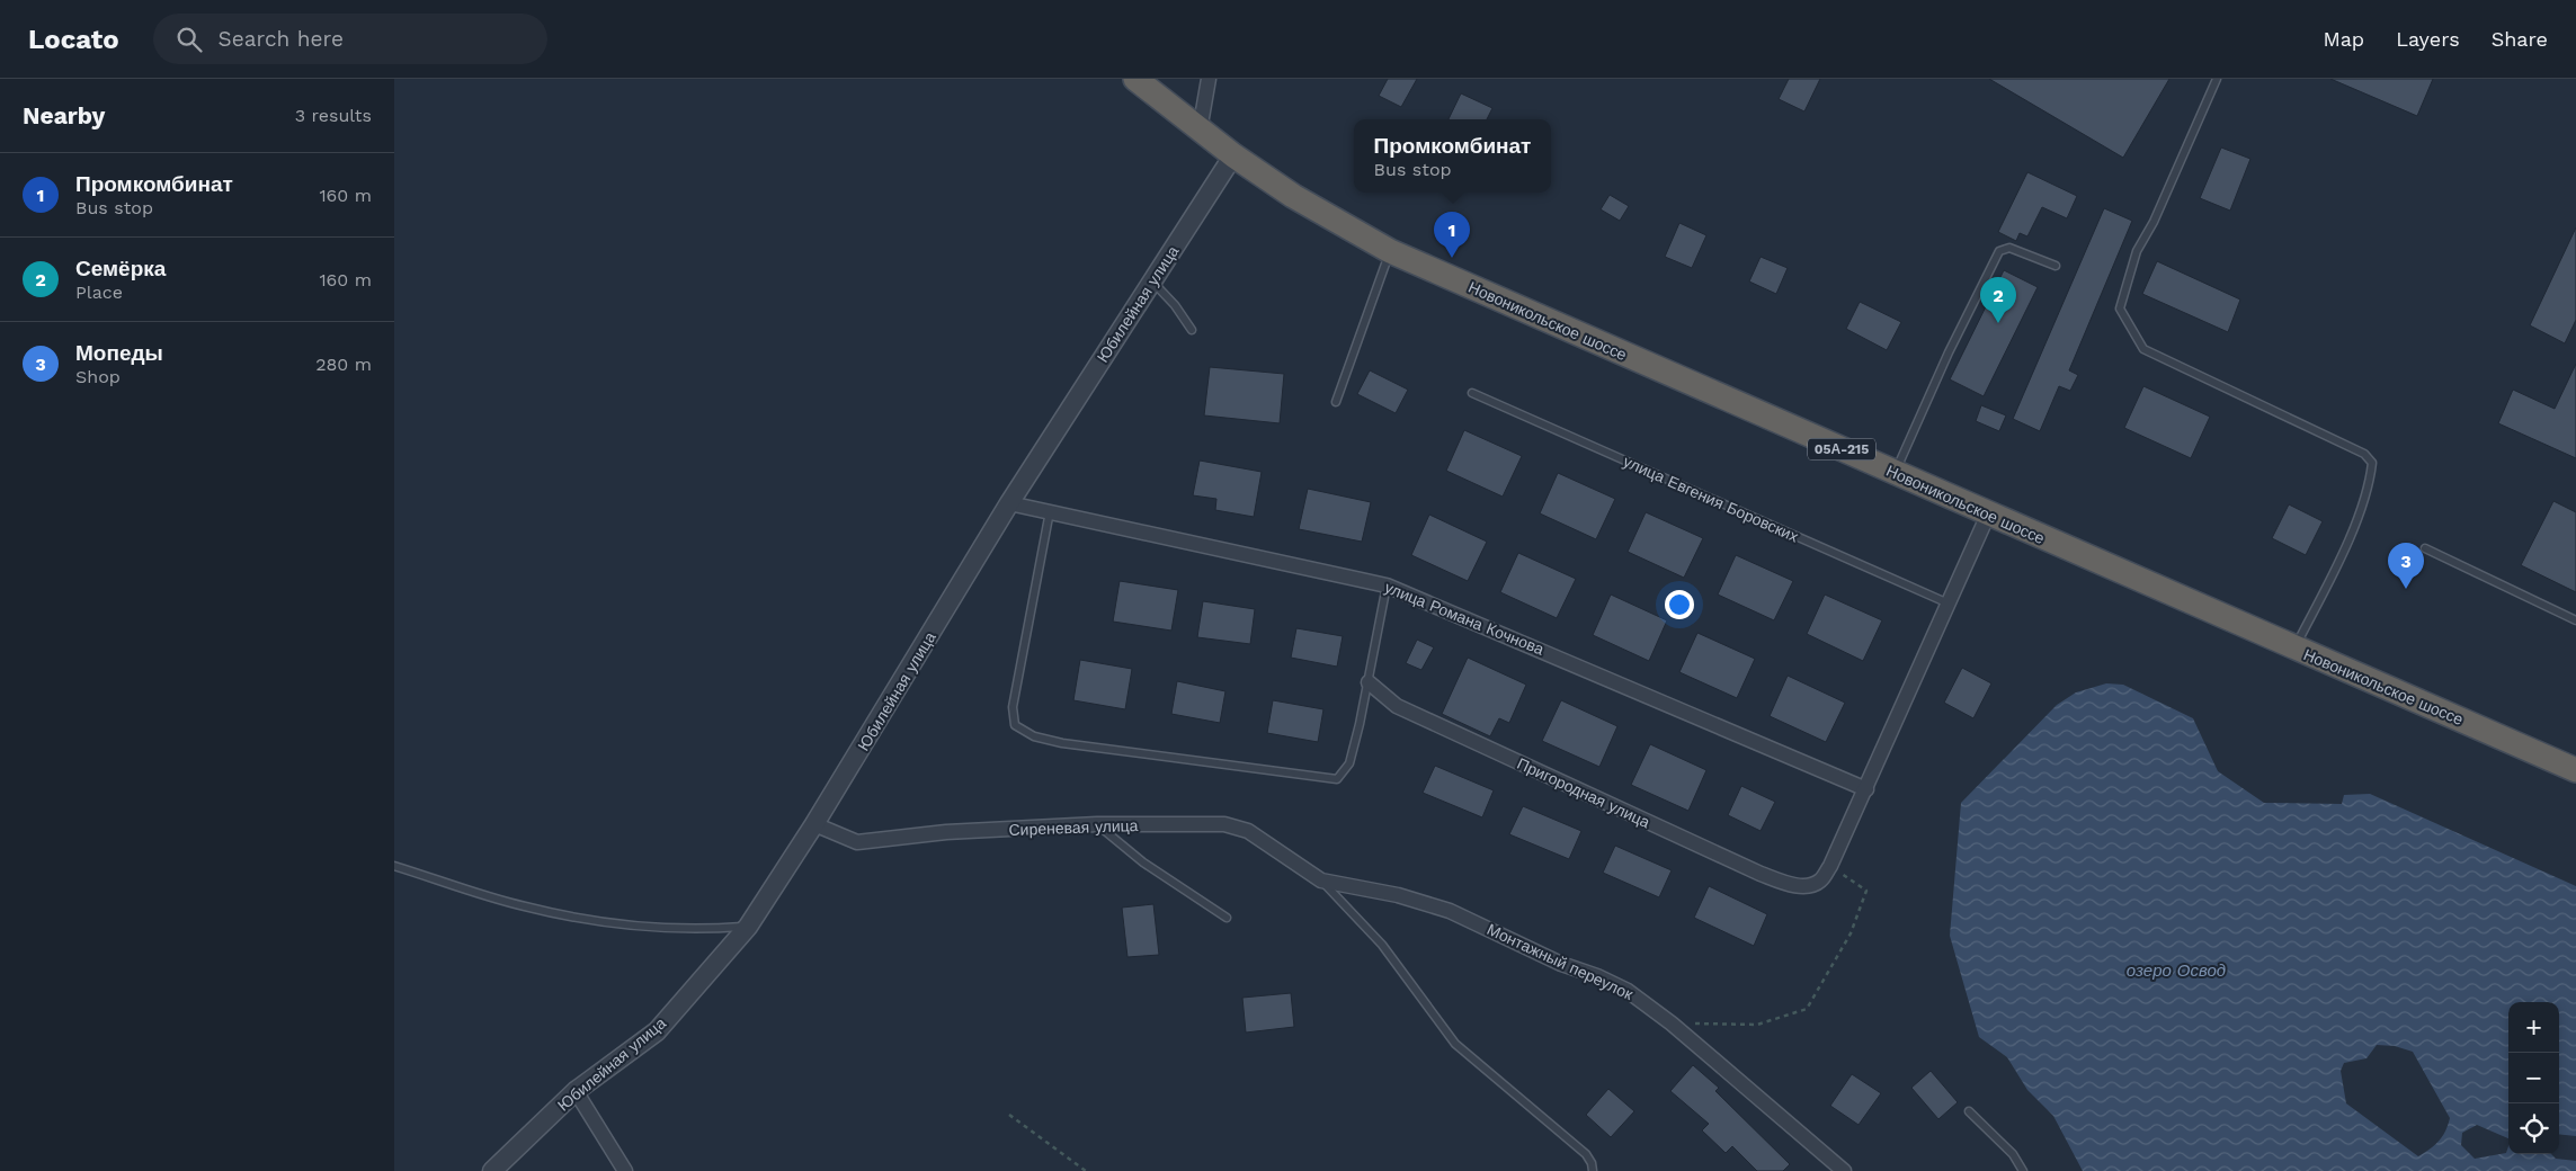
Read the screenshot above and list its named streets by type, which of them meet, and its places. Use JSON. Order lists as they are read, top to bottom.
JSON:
{
  "streets": {
    "highway": ["Новоникольское шоссе", "05А-215"],
    "street": [
      "Юбилейная улица",
      "улица Романа Кочнова",
      "Пригородная улица",
      "Сиреневая улица",
      "Монтажный переулок"
    ],
    "lane": ["улица Евгения Боровских"]
  },
  "crossings": [
    ["Юбилейная улица", "Новоникольское шоссе"],
    ["Юбилейная улица", "улица Романа Кочнова"],
    ["Юбилейная улица", "Сиреневая улица"],
    ["Сиреневая улица", "Монтажный переулок"]
  ],
  "water": ["озеро Освод"],
  "page": {
    "header": "Locato",
    "search": "Search here",
    "nav": ["Map", "Layers", "Share"],
    "heading": ["Nearby", "3 results"],
    "popup": ["Промкомбинат", "Bus stop"],
    "list": [
      {
        "mark": "1",
        "name": "Промкомбинат",
        "note": "Bus stop",
        "value": "160 m"
      },
      {
        "mark": "2",
        "name": "Семёрка",
        "note": "Place",
        "value": "160 m"
      },
      {
        "mark": "3",
        "name": "Мопеды",
        "note": "Shop",
        "value": "280 m"
      }
    ],
    "pins": ["1", "2", "3"],
    "map_buttons": ["+", "−"]
  }
}
